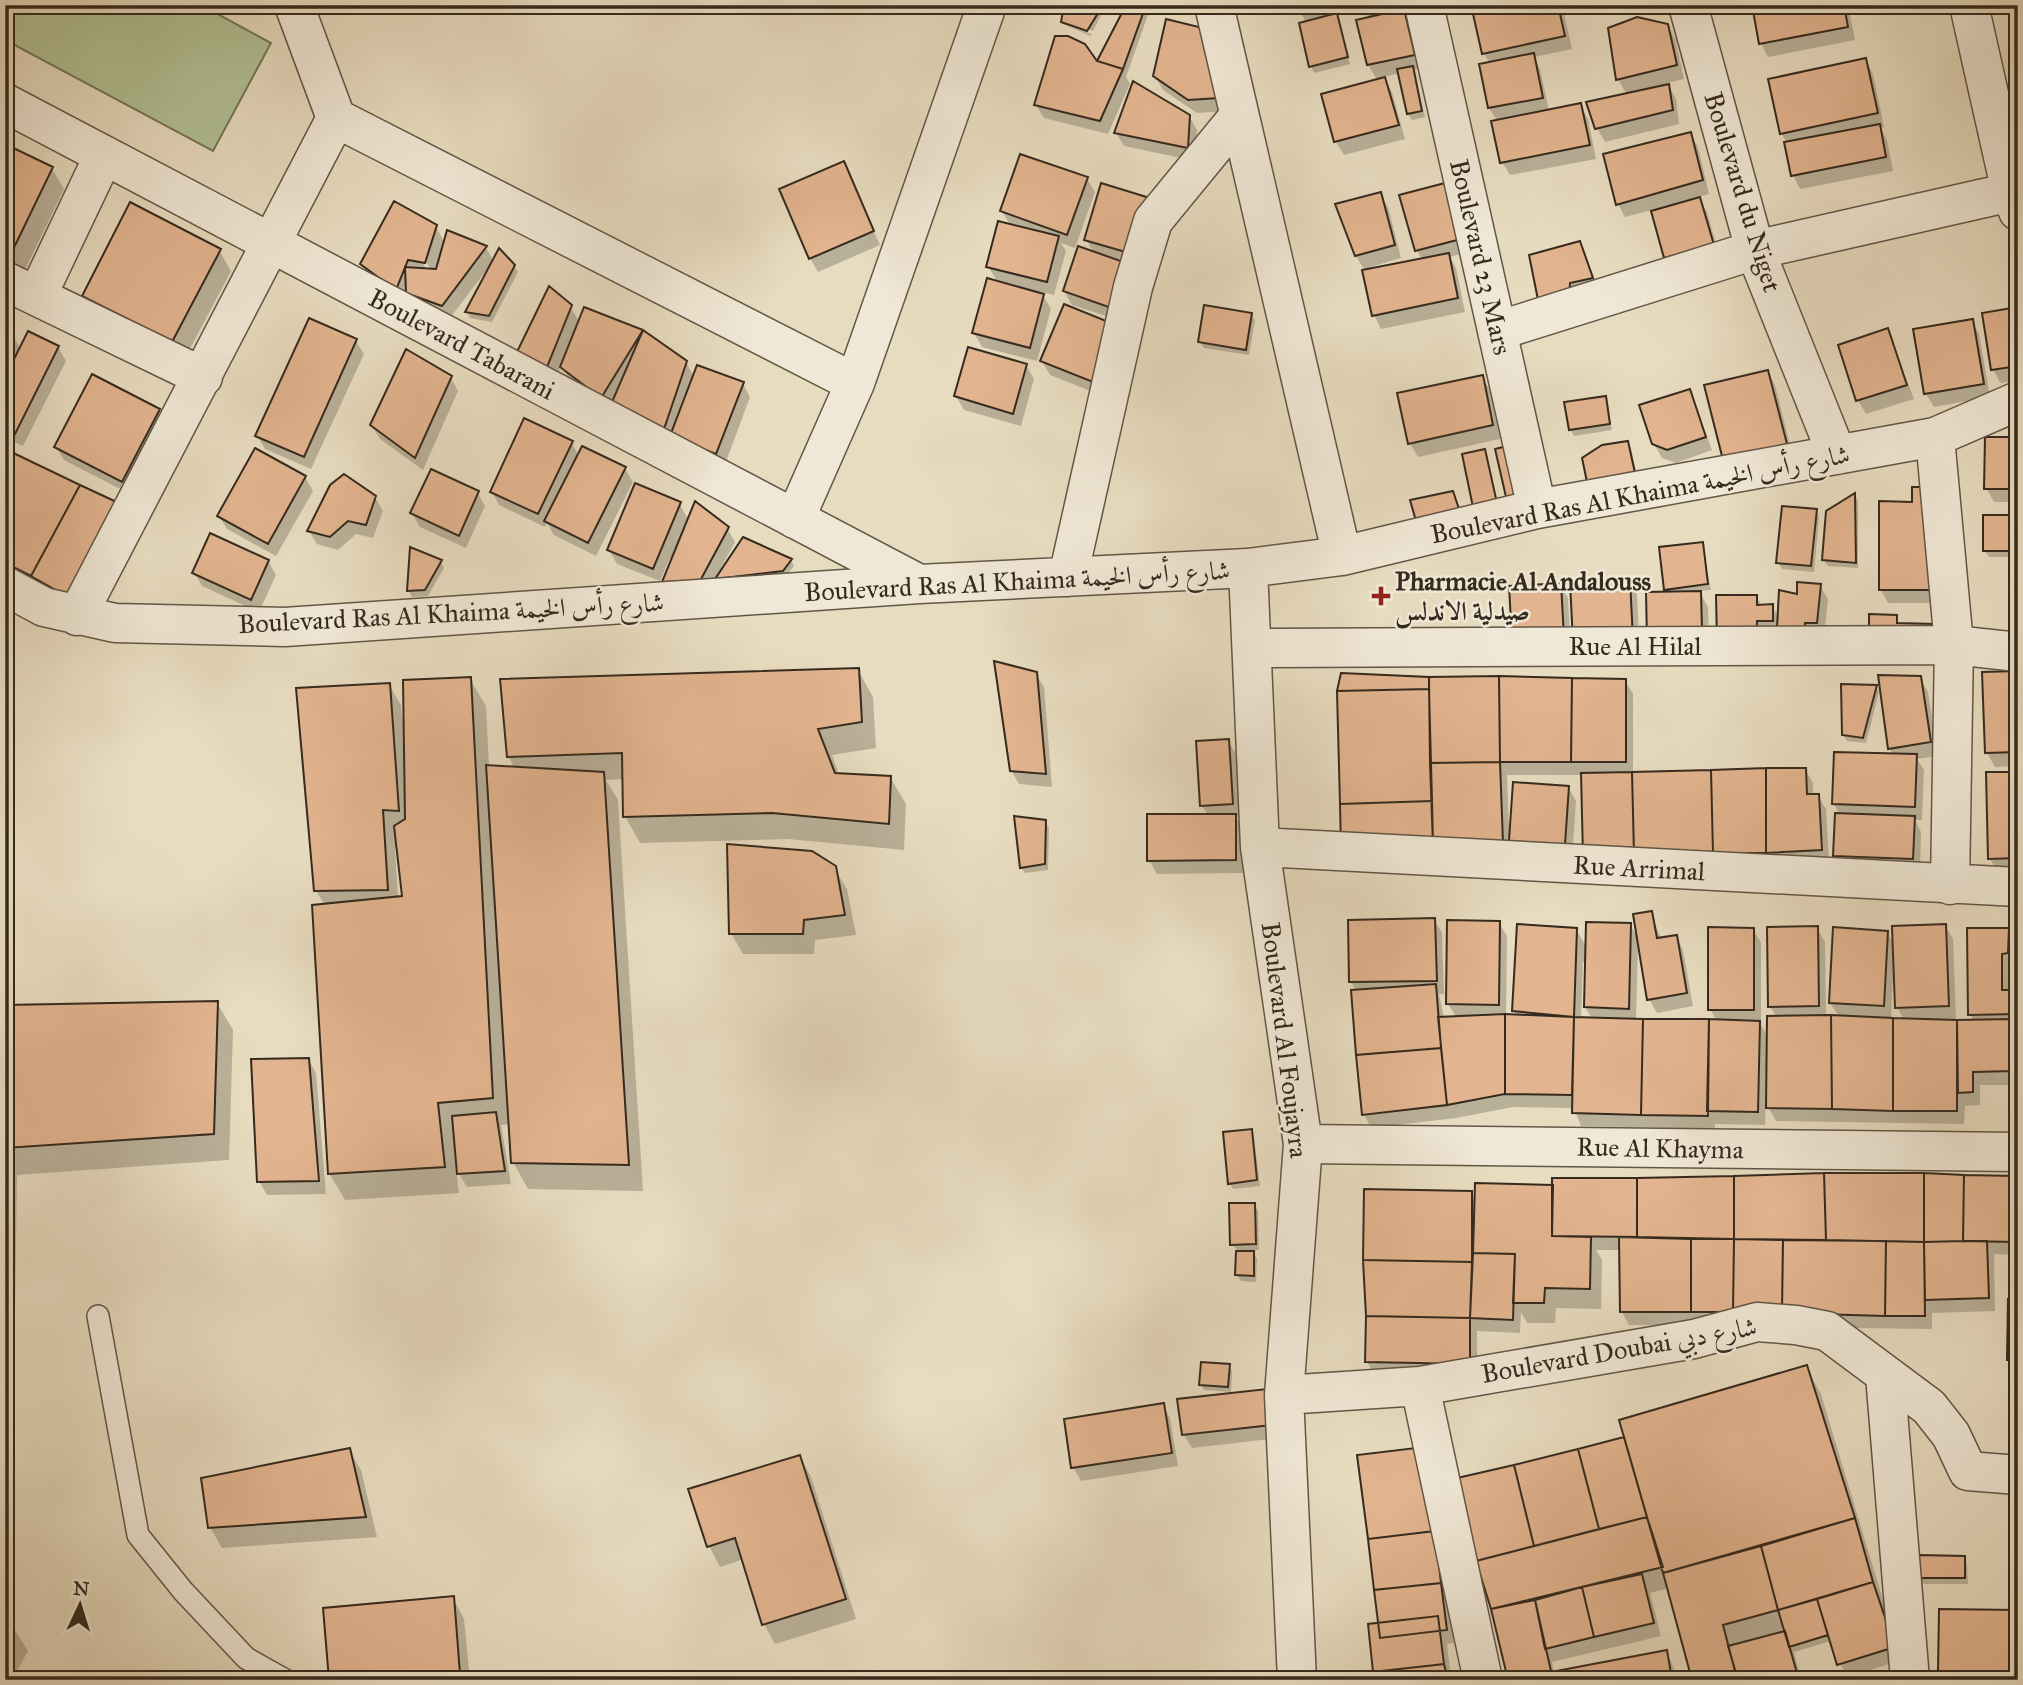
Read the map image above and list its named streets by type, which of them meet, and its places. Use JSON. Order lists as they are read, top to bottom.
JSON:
{
  "streets": {
    "street": [
      "Boulevard du Niget",
      "Boulevard 23 Mars",
      "Boulevard Tabarani",
      "Boulevard Ras Al Khaima شارع رأس الخيمة",
      "Rue Al Hilal",
      "Rue Arrimal",
      "Boulevard Al Foujayra",
      "Rue Al Khayma",
      "Boulevard Doubai شارع دبي"
    ]
  },
  "crossings": [
    ["Boulevard du Niget", "Boulevard Ras Al Khaima شارع رأس الخيمة"],
    ["Boulevard 23 Mars", "Boulevard Ras Al Khaima شارع رأس الخيمة"],
    ["Boulevard Tabarani", "Boulevard Ras Al Khaima شارع رأس الخيمة"],
    ["Boulevard Ras Al Khaima شارع رأس الخيمة", "Boulevard Al Foujayra"],
    ["Rue Al Hilal", "Boulevard Al Foujayra"],
    ["Rue Arrimal", "Boulevard Al Foujayra"],
    ["Boulevard Al Foujayra", "Rue Al Khayma"],
    ["Boulevard Al Foujayra", "Boulevard Doubai شارع دبي"]
  ],
  "places": {
    "health": ["Pharmacie Al Andalouss صيدلية الاندلس"]
  },
  "north": "top"
}
